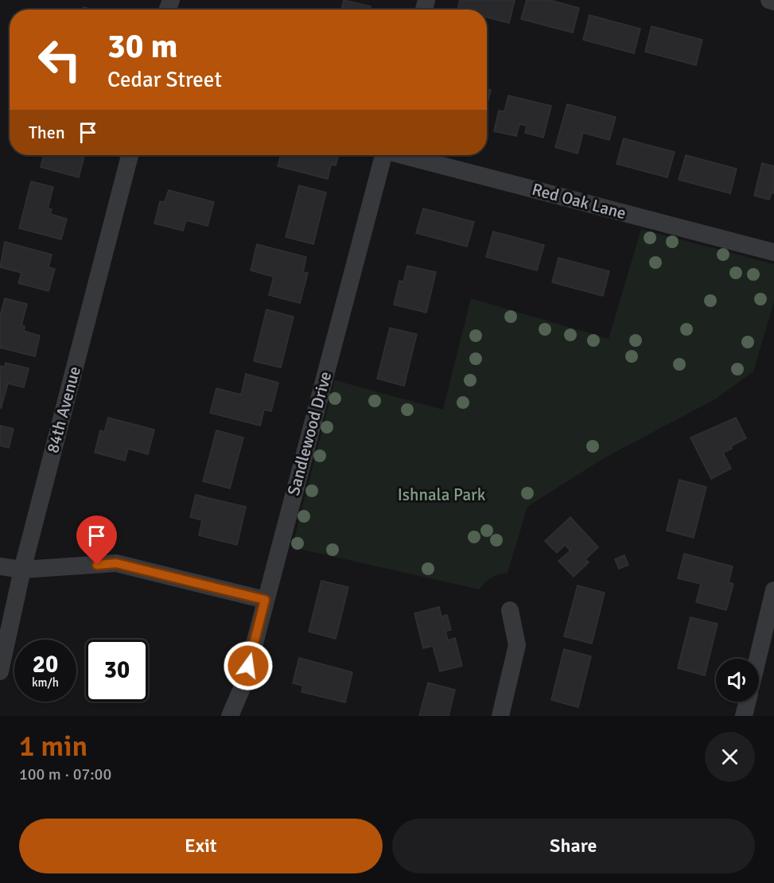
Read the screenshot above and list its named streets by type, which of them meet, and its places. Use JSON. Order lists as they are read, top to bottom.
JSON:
{
  "streets": {
    "street": ["Red Oak Lane", "84th Avenue", "Sandlewood Drive"]
  },
  "parks": ["Ishnala Park"],
  "page": {
    "turn": ["30 m", "Cedar Street"],
    "then": "Then",
    "speed": "20 km/h",
    "limit": "30",
    "heading": ["1 min", "100 m · 07:00"],
    "buttons": ["Exit", "Share"]
  }
}
